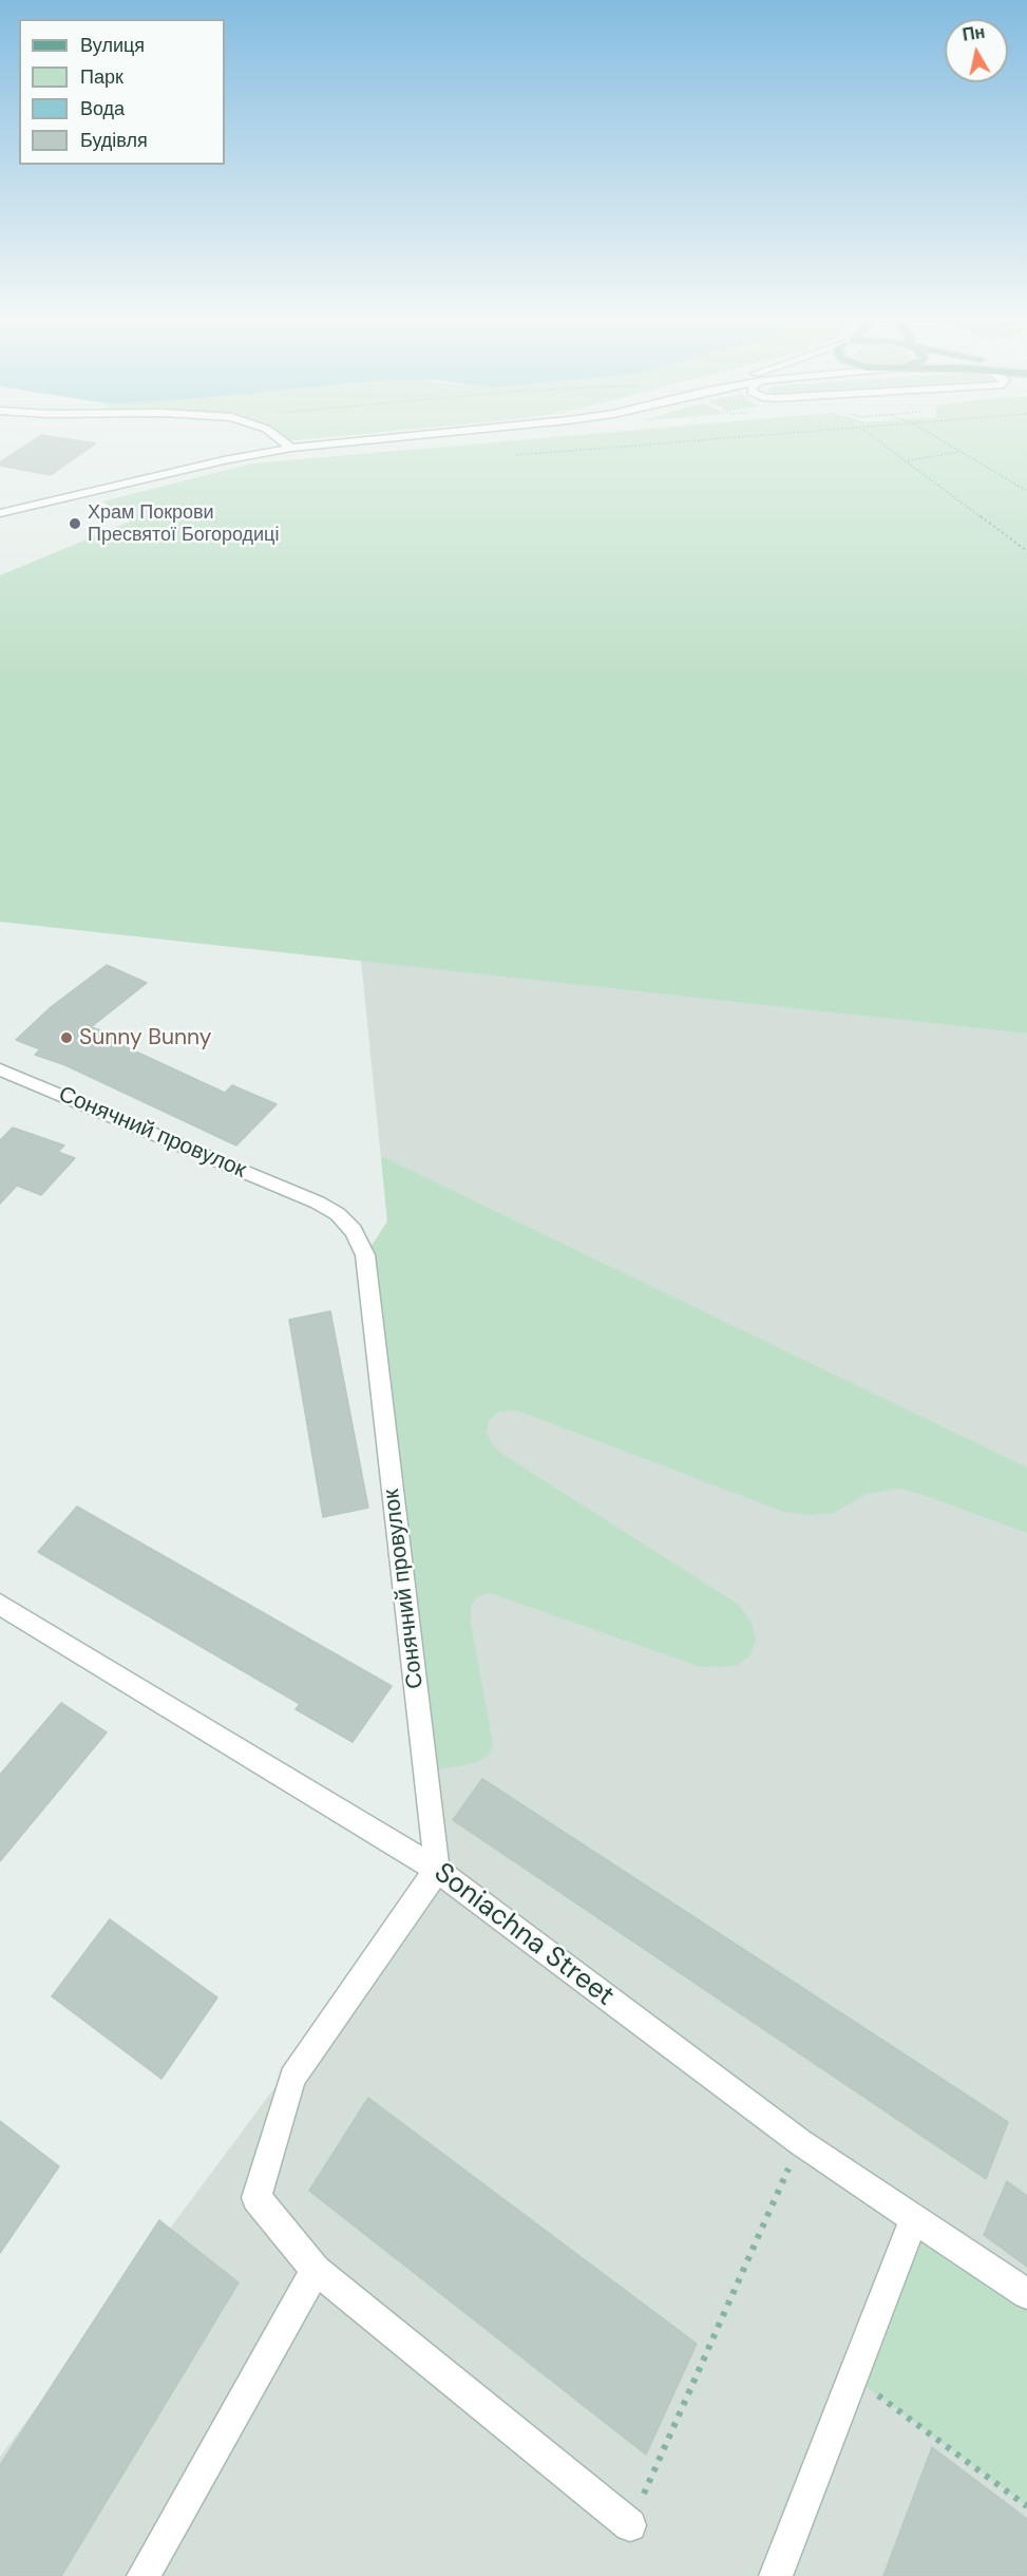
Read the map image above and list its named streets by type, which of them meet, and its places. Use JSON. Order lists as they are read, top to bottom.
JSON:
{
  "streets": {
    "street": ["Сонячний провулок", "Soniachna Street"]
  },
  "crossings": [
    ["Сонячний провулок", "Soniachna Street"]
  ],
  "places": ["Храм Покрови Пресвятої Богородиці", "Sunny Bunny"],
  "legend": [
    "Вулиця",
    "Парк",
    "Вода",
    "Будівля"
  ],
  "north": "top"
}
